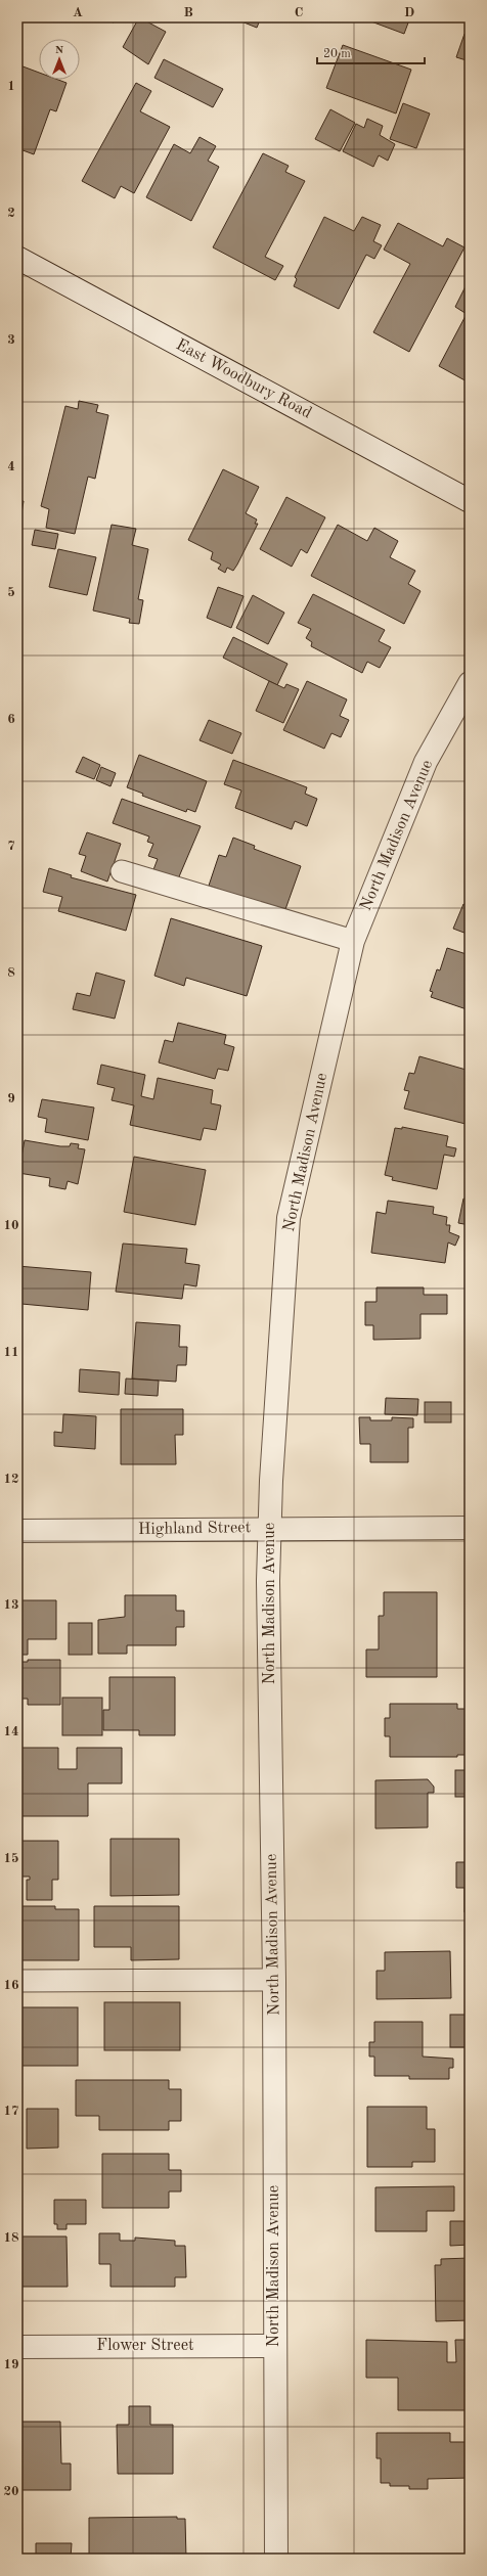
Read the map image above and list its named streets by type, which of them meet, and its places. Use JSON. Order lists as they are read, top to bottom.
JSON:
{
  "streets": {
    "street": [
      "East Woodbury Road",
      "North Madison Avenue",
      "Highland Street",
      "Flower Street"
    ]
  },
  "crossings": [
    ["North Madison Avenue", "Highland Street"],
    ["North Madison Avenue", "Flower Street"]
  ],
  "scale_bar": "20 m",
  "north": "top",
  "grid": {
    "columns": [
      "A",
      "B",
      "C",
      "D"
    ],
    "rows": [
      "1",
      "2",
      "3",
      "4",
      "5",
      "6",
      "7",
      "8",
      "9",
      "10",
      "11",
      "12",
      "13",
      "14",
      "15",
      "16",
      "17",
      "18",
      "19",
      "20"
    ]
  }
}
